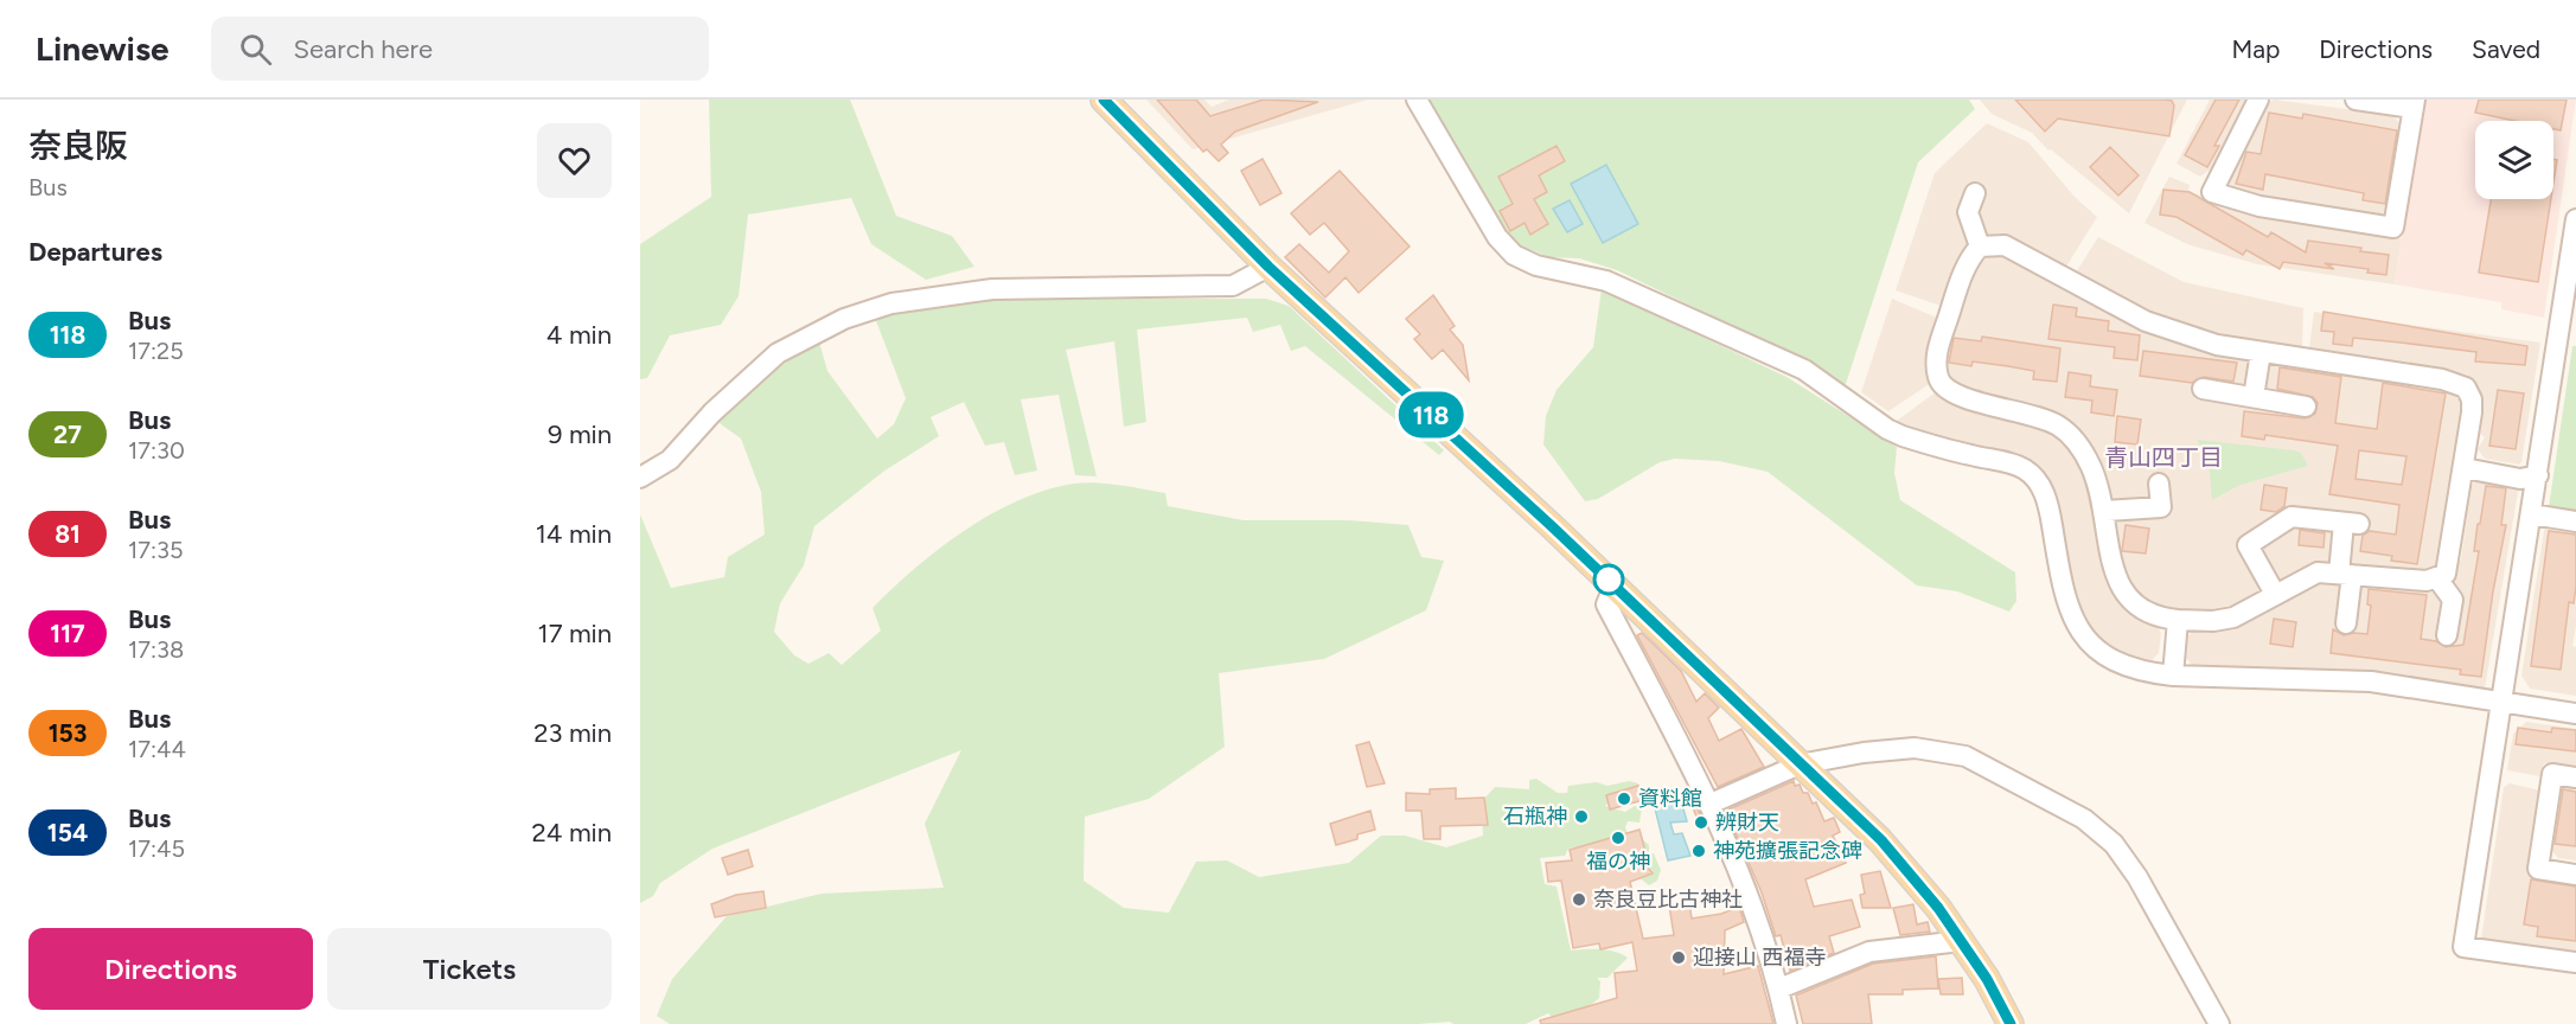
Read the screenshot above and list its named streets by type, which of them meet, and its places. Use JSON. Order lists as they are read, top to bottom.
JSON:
{
  "districts": ["青山四丁目"],
  "places": [
    "資料館",
    "石瓶神",
    "辨財天",
    "福の神",
    "神苑擴張記念碑",
    "奈良豆比古神社",
    "迎接山 西福寺"
  ],
  "lines": ["bus line 118"],
  "page": {
    "header": "Linewise",
    "search": "Search here",
    "nav": ["Map", "Directions", "Saved"],
    "heading": [
      ["奈良阪", "Bus"],
      "Departures"
    ],
    "on_map": "118",
    "list": [
      {
        "mark": "118",
        "name": "Bus",
        "note": "17:25",
        "value": "4 min"
      },
      {
        "mark": "27",
        "name": "Bus",
        "note": "17:30",
        "value": "9 min"
      },
      {
        "mark": "81",
        "name": "Bus",
        "note": "17:35",
        "value": "14 min"
      },
      {
        "mark": "117",
        "name": "Bus",
        "note": "17:38",
        "value": "17 min"
      },
      {
        "mark": "153",
        "name": "Bus",
        "note": "17:44",
        "value": "23 min"
      },
      {
        "mark": "154",
        "name": "Bus",
        "note": "17:45",
        "value": "24 min"
      }
    ],
    "buttons": ["Directions", "Tickets"]
  }
}
